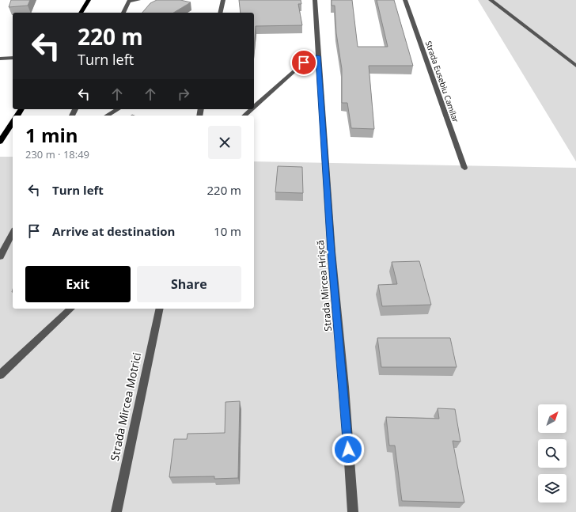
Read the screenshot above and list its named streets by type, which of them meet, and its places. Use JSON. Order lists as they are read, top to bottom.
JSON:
{
  "streets": {
    "street": ["Strada Eusebiu Camilar", "Strada Mircea Hrișcă", "Strada Mircea Motrici"]
  },
  "north": "top right",
  "page": {
    "turn": ["220 m", "Turn left"],
    "heading": ["1 min", "230 m · 18:49"],
    "list": [
      {
        "name": "Turn left",
        "value": "220 m"
      },
      {
        "name": "Arrive at destination",
        "value": "10 m"
      }
    ],
    "buttons": ["Exit", "Share"]
  }
}
